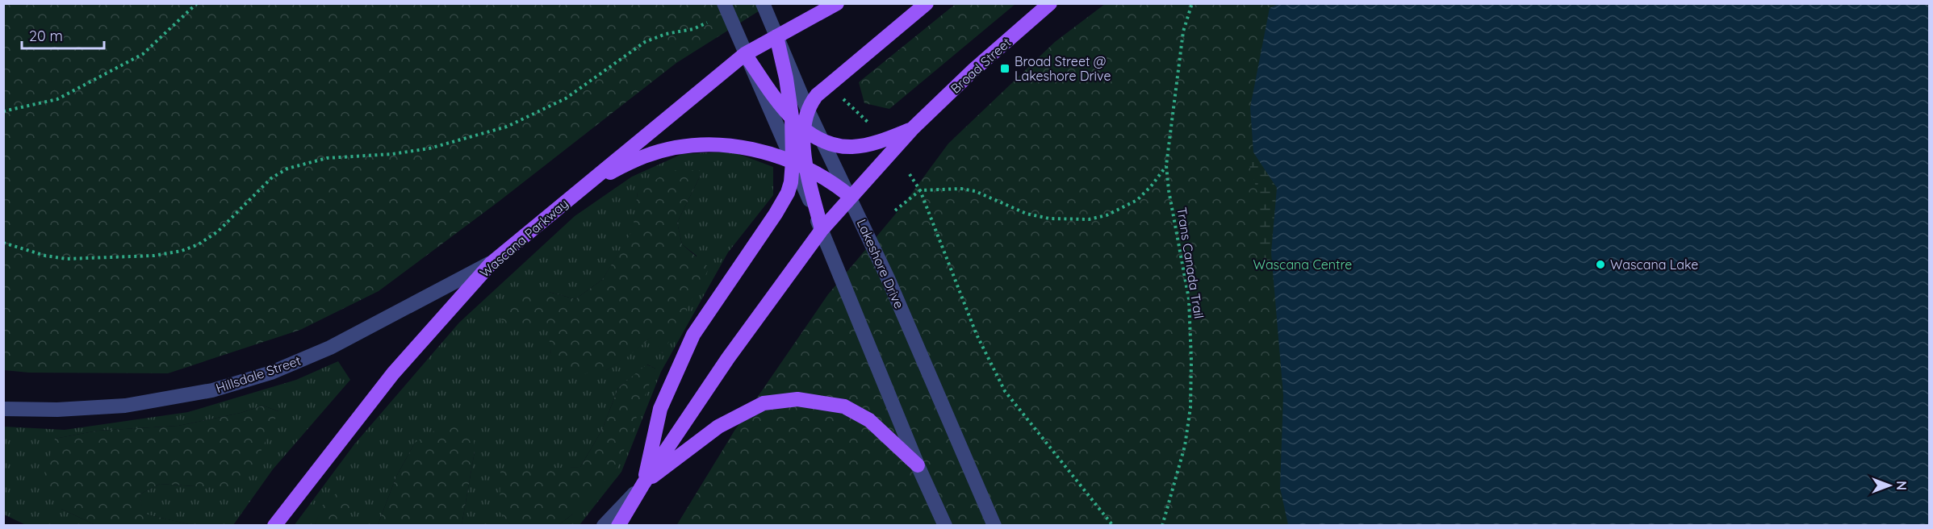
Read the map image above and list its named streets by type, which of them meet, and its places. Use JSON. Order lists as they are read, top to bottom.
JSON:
{
  "streets": {
    "main road": ["Broad Street", "Wascana Parkway"],
    "street": ["Lakeshore Drive", "Hillsdale Street"],
    "path": ["Trans Canada Trail"]
  },
  "crossings": [
    ["Wascana Parkway", "Lakeshore Drive"],
    ["Wascana Parkway", "Hillsdale Street"]
  ],
  "parks": ["Wascana Centre"],
  "places": {
    "transit": ["Broad Street @ Lakeshore Drive"],
    "other": ["Wascana Lake"]
  },
  "scale_bar": "20 m",
  "north": "right"
}
